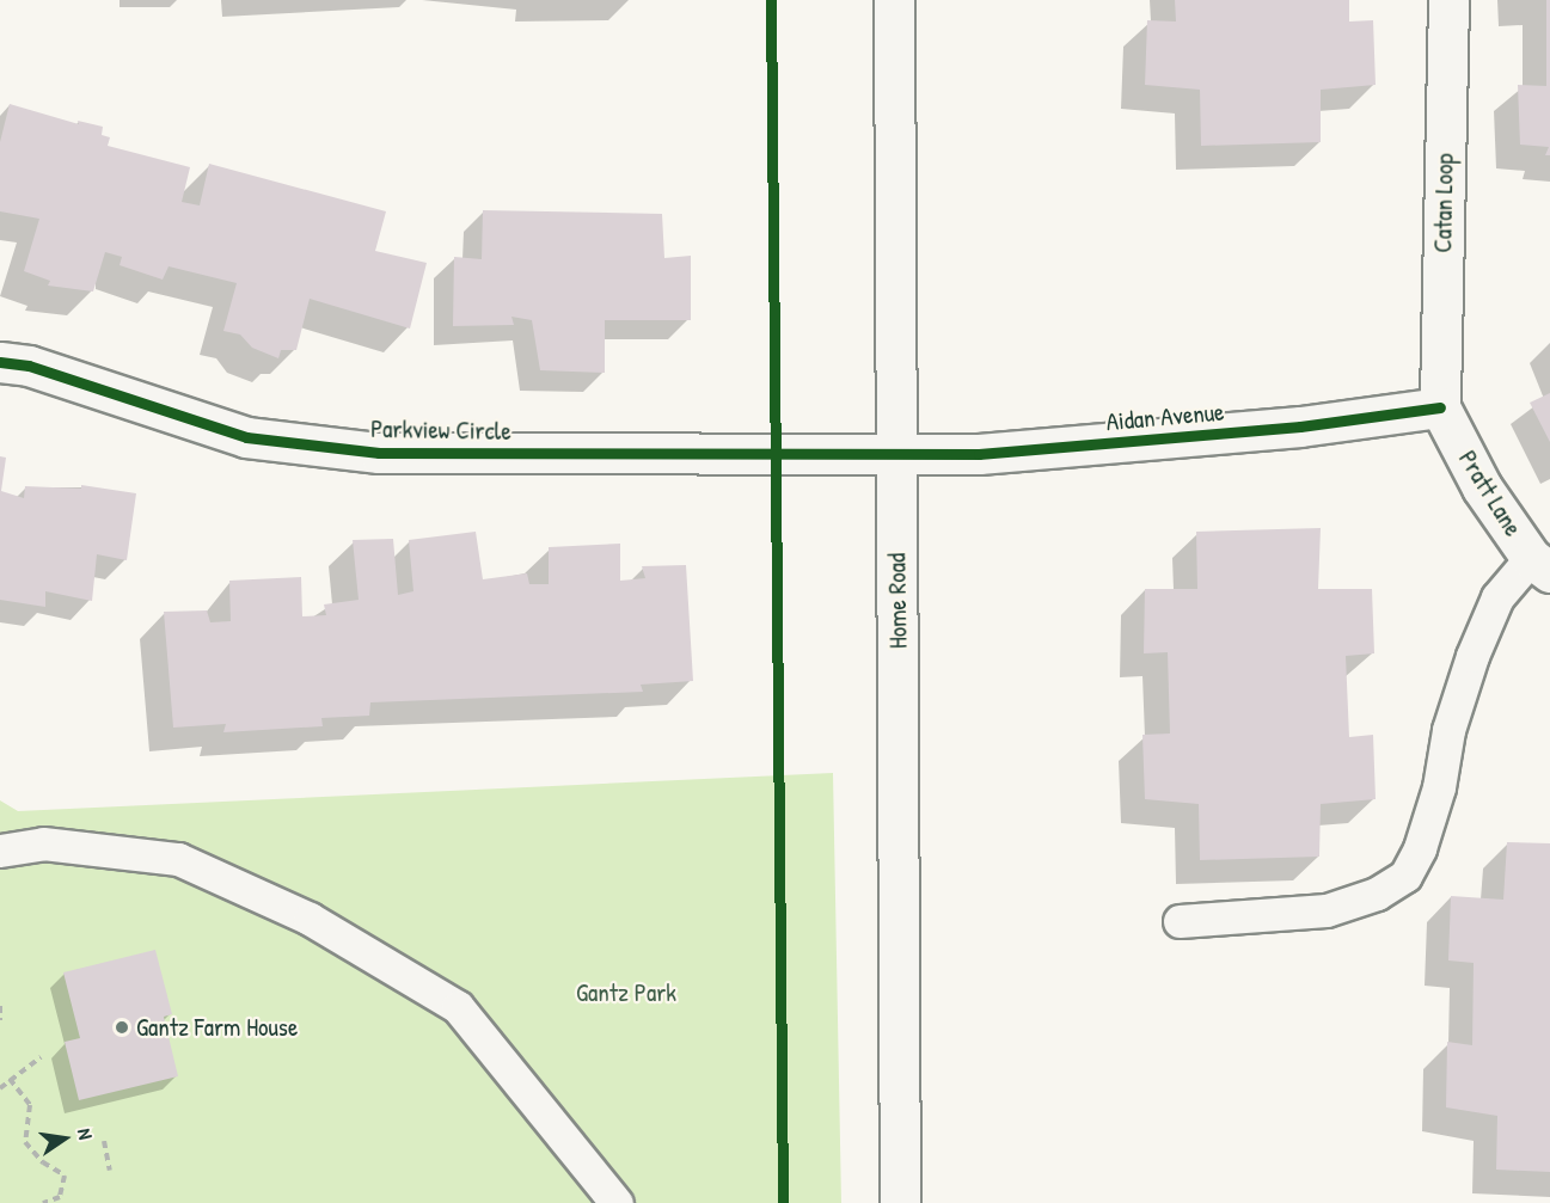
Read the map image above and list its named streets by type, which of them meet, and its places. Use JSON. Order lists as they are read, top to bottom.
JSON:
{
  "streets": {
    "street": [
      "Catan Loop",
      "Aidan Avenue",
      "Parkview Circle",
      "Pratt Lane",
      "Home Road"
    ]
  },
  "crossings": [
    ["Catan Loop", "Aidan Avenue"],
    ["Catan Loop", "Pratt Lane"],
    ["Aidan Avenue", "Parkview Circle"],
    ["Aidan Avenue", "Pratt Lane"],
    ["Aidan Avenue", "Home Road"],
    ["Parkview Circle", "Home Road"]
  ],
  "parks": ["Gantz Park"],
  "places": ["Gantz Farm House"],
  "north": "right"
}
